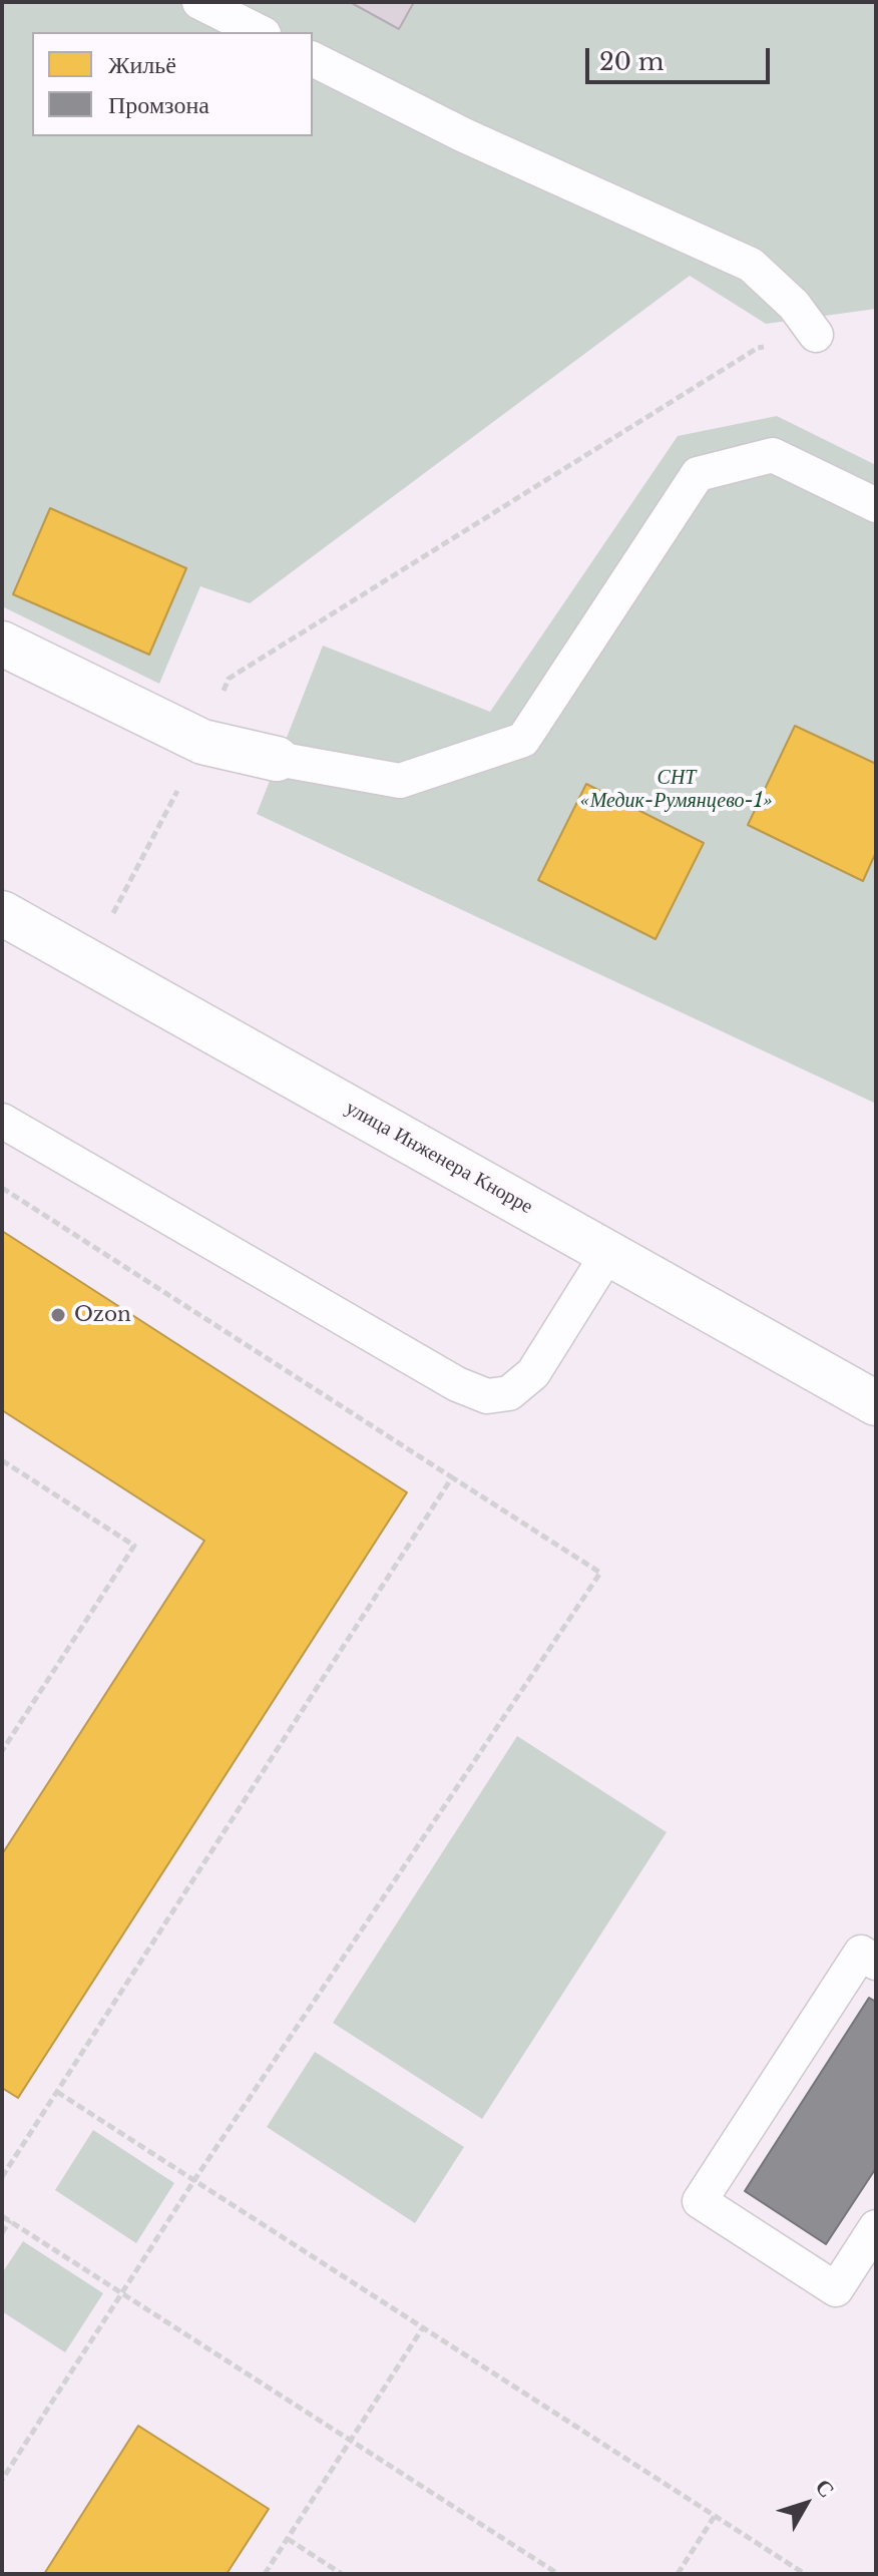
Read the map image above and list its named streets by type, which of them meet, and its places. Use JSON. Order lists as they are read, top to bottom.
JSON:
{
  "streets": {
    "street": ["улица Инженера Кнорре"]
  },
  "parks": ["СНТ «Медик-Румянцево-1»"],
  "places": ["Ozon"],
  "legend": ["Жильё", "Промзона"],
  "scale_bar": "20 m",
  "north": "top right"
}
